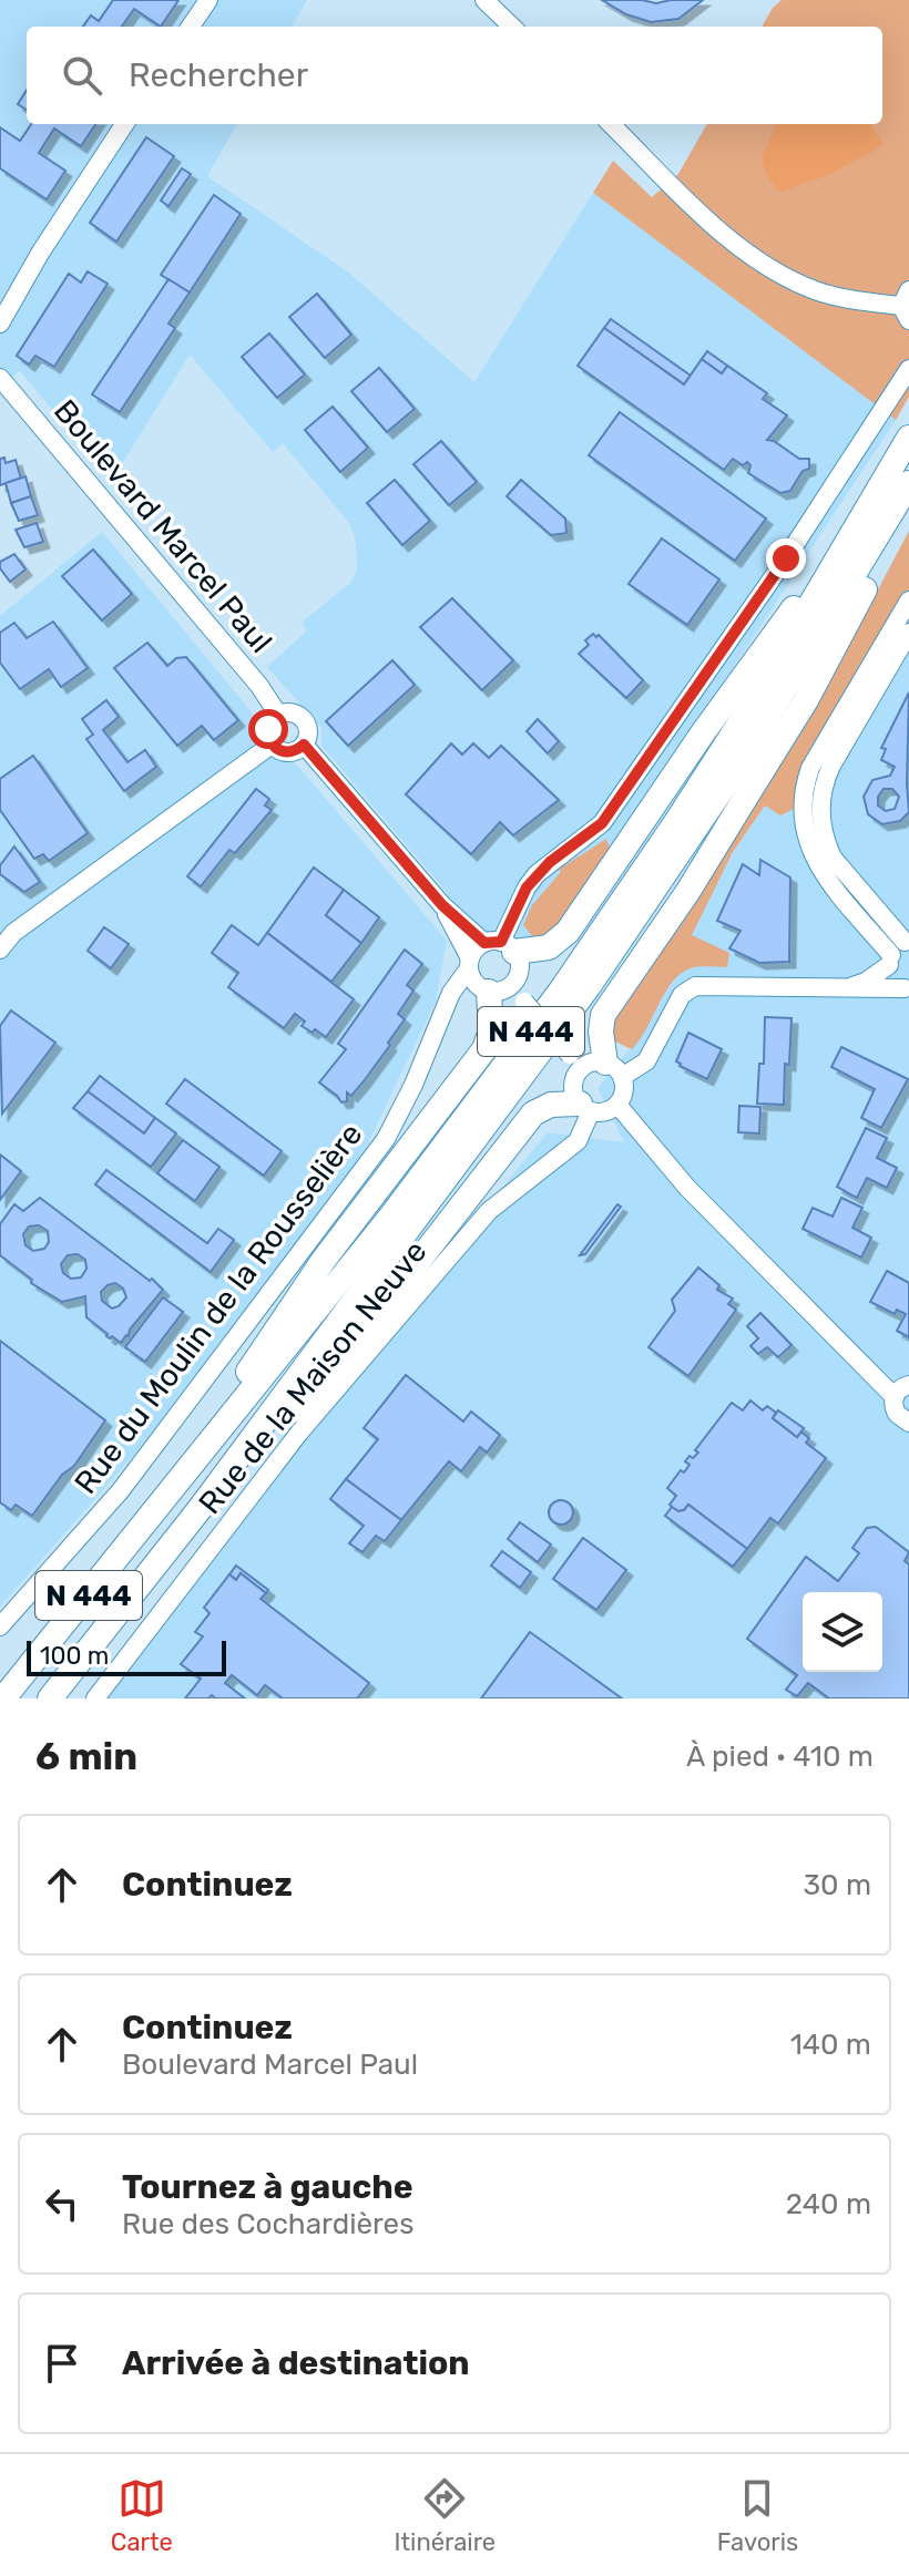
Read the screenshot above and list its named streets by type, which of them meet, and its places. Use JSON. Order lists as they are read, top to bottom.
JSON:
{
  "streets": {
    "highway": ["N 444"],
    "street": ["Boulevard Marcel Paul", "Rue du Moulin de la Rousselière", "Rue de la Maison Neuve"]
  },
  "scale_bar": "100 m",
  "page": {
    "search": "Rechercher",
    "scale": "100 m",
    "heading": ["6 min", "À pied · 410 m"],
    "list": [
      ["Continuez", "30 m"],
      ["Continuez", "Boulevard Marcel Paul", "140 m"],
      ["Tournez à gauche", "Rue des Cochardières", "240 m"],
      "Arrivée à destination"
    ],
    "nav": ["Carte", "Itinéraire", "Favoris"]
  }
}
